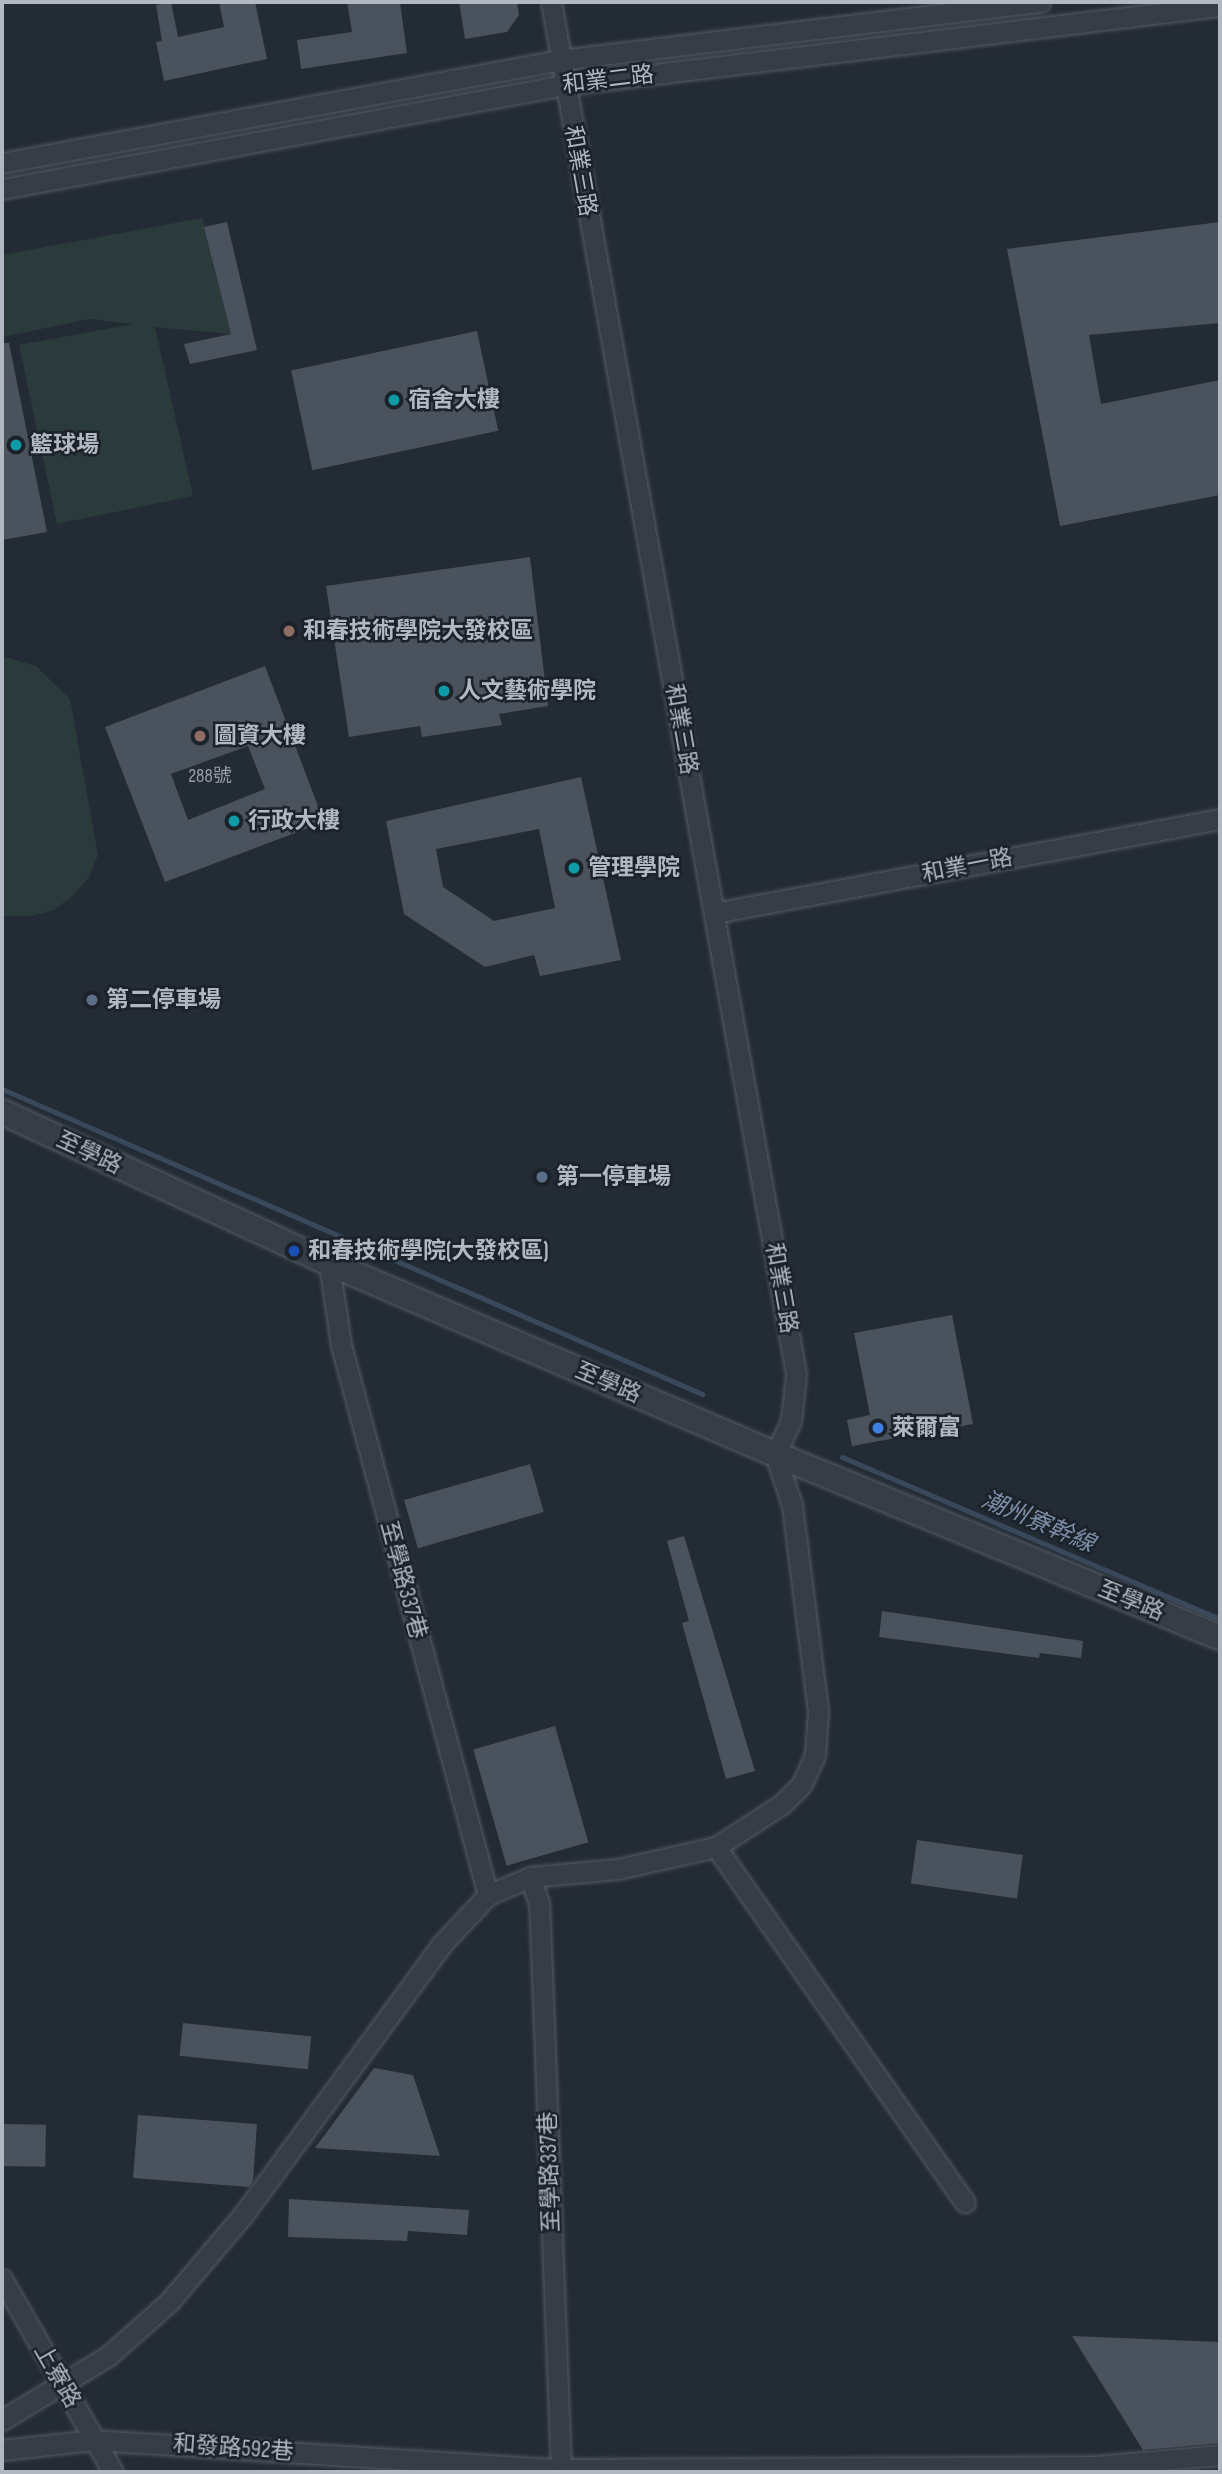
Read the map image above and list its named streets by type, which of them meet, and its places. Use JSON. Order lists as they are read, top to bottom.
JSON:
{
  "streets": {
    "street": [
      "和業二路",
      "和業三路",
      "和業一路",
      "至學路",
      "至學路337巷",
      "上寮路",
      "和發路592巷"
    ]
  },
  "crossings": [
    ["和業二路", "和業三路"],
    ["和業三路", "和業一路"],
    ["和業三路", "至學路"],
    ["至學路", "至學路337巷"],
    ["至學路337巷", "和發路592巷"],
    ["上寮路", "和發路592巷"]
  ],
  "water": ["潮州寮幹線"],
  "places": [
    "宿舍大樓",
    "籃球場",
    "和春技術學院大發校區",
    "人文藝術學院",
    "圖資大樓",
    "行政大樓",
    "管理學院",
    "第二停車場",
    "第一停車場",
    "和春技術學院(大發校區)",
    "萊爾富"
  ],
  "house_numbers": ["288號"]
}
